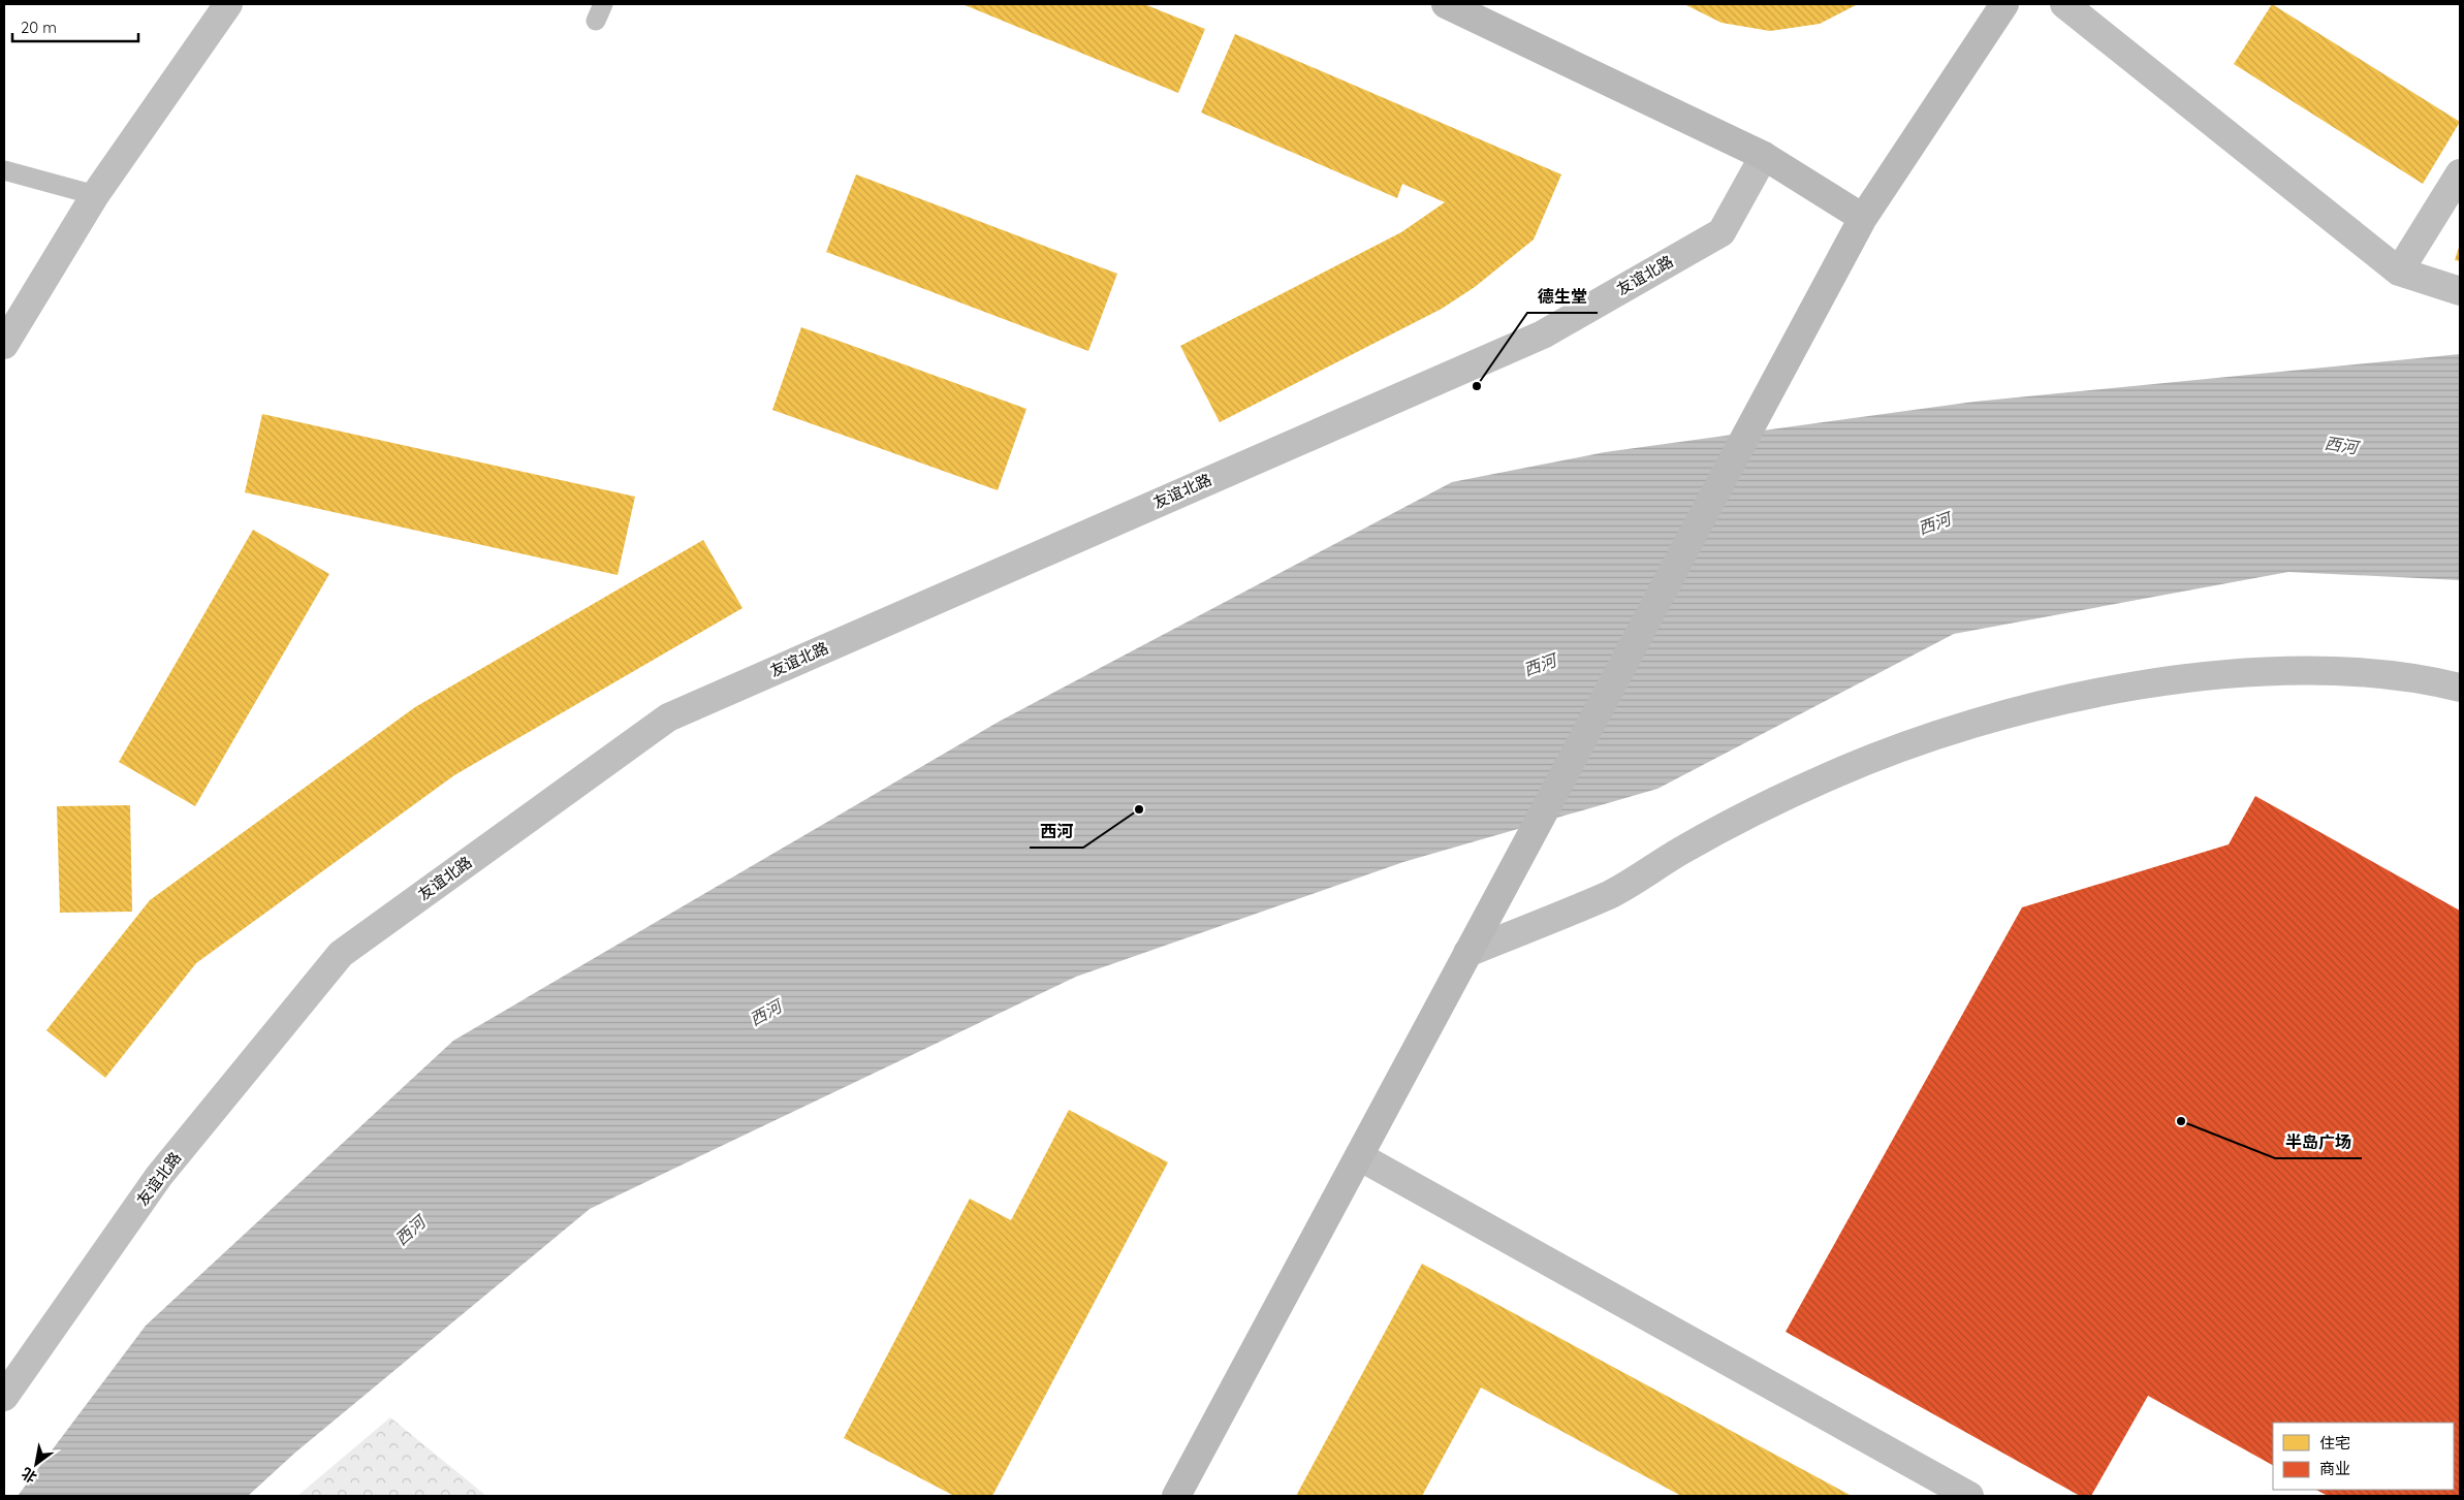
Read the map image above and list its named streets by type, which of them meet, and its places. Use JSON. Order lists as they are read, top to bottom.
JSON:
{
  "streets": {
    "street": ["友谊北路"]
  },
  "water": ["西河"],
  "places": ["德生堂", "西河", "半岛广场"],
  "legend": ["住宅", "商业"],
  "scale_bar": "20 m",
  "north": "bottom left"
}
